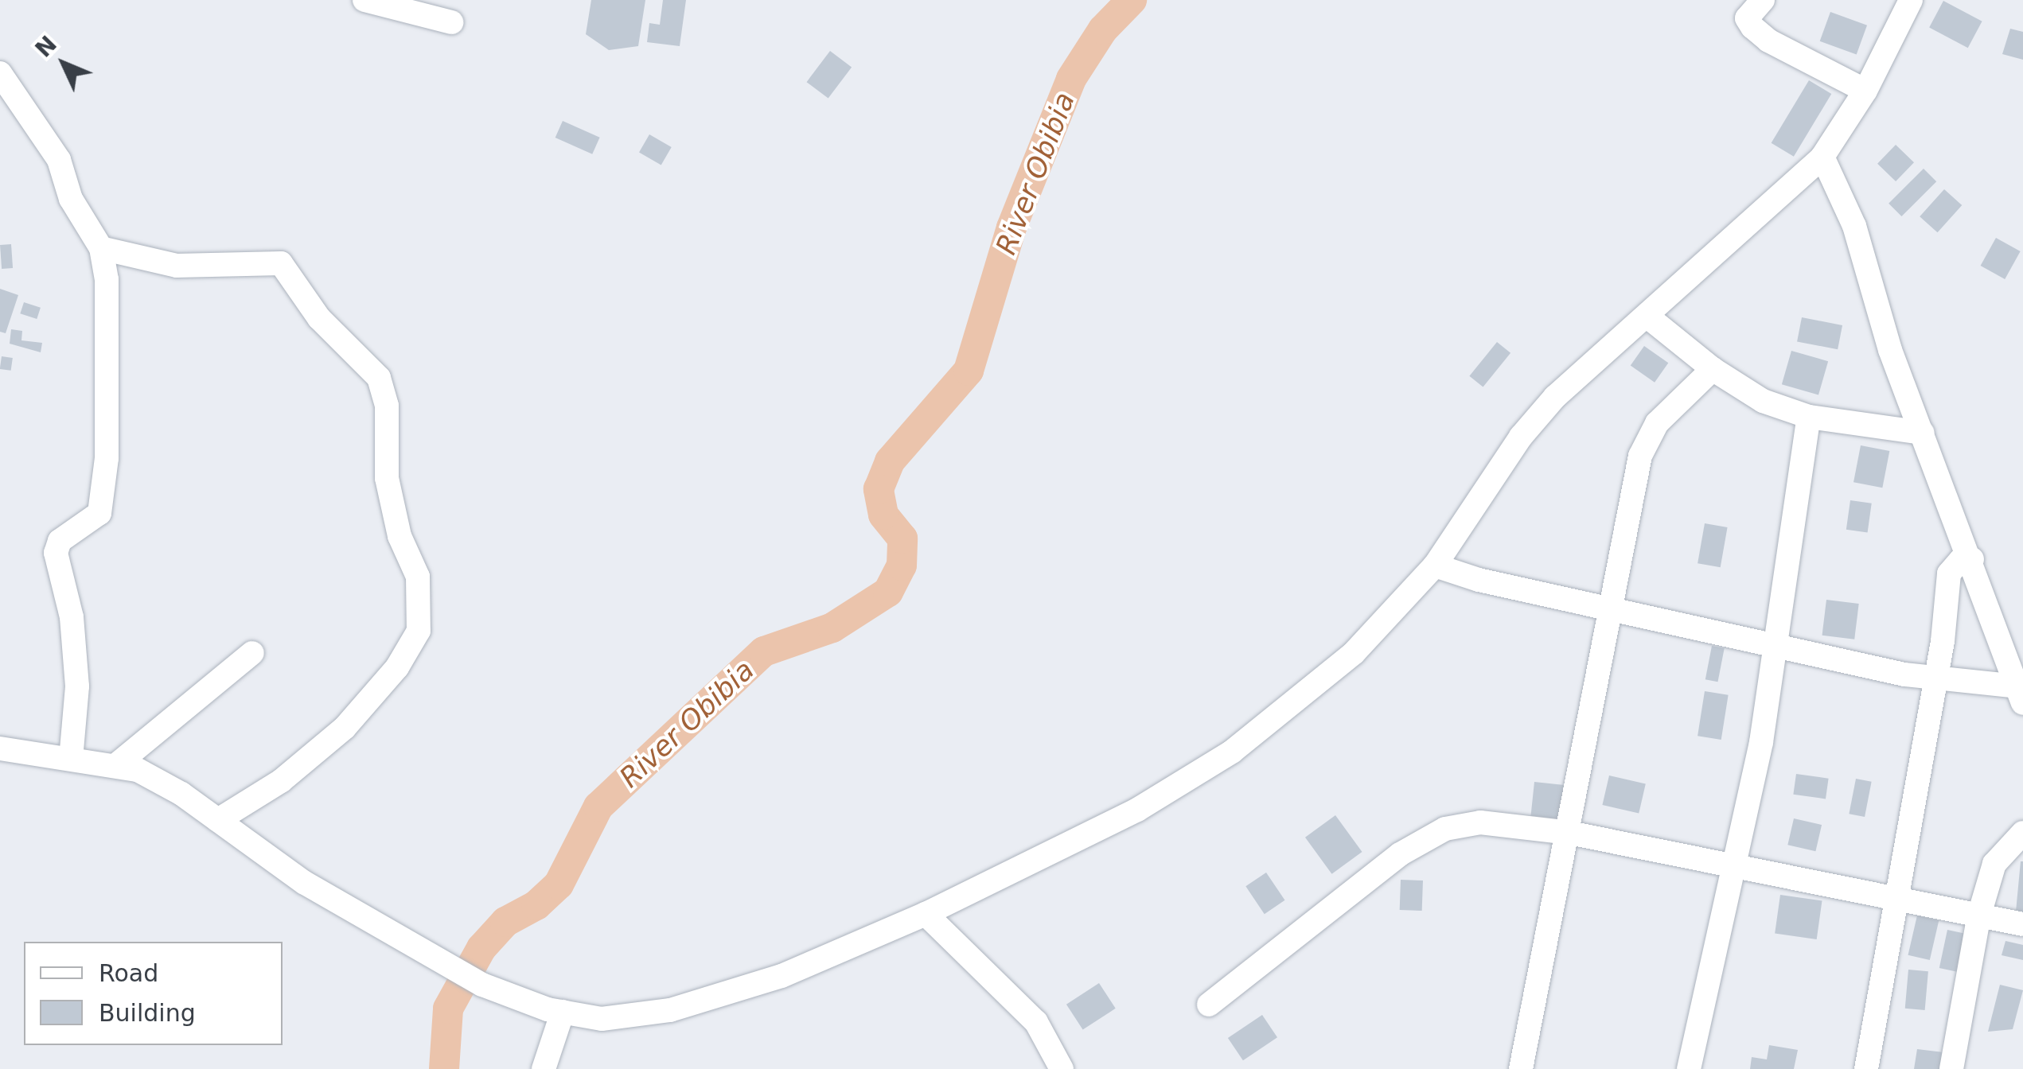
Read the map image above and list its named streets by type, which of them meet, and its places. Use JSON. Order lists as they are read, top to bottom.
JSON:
{
  "water": ["River Obibia"],
  "legend": ["Road", "Building"],
  "north": "top left"
}
